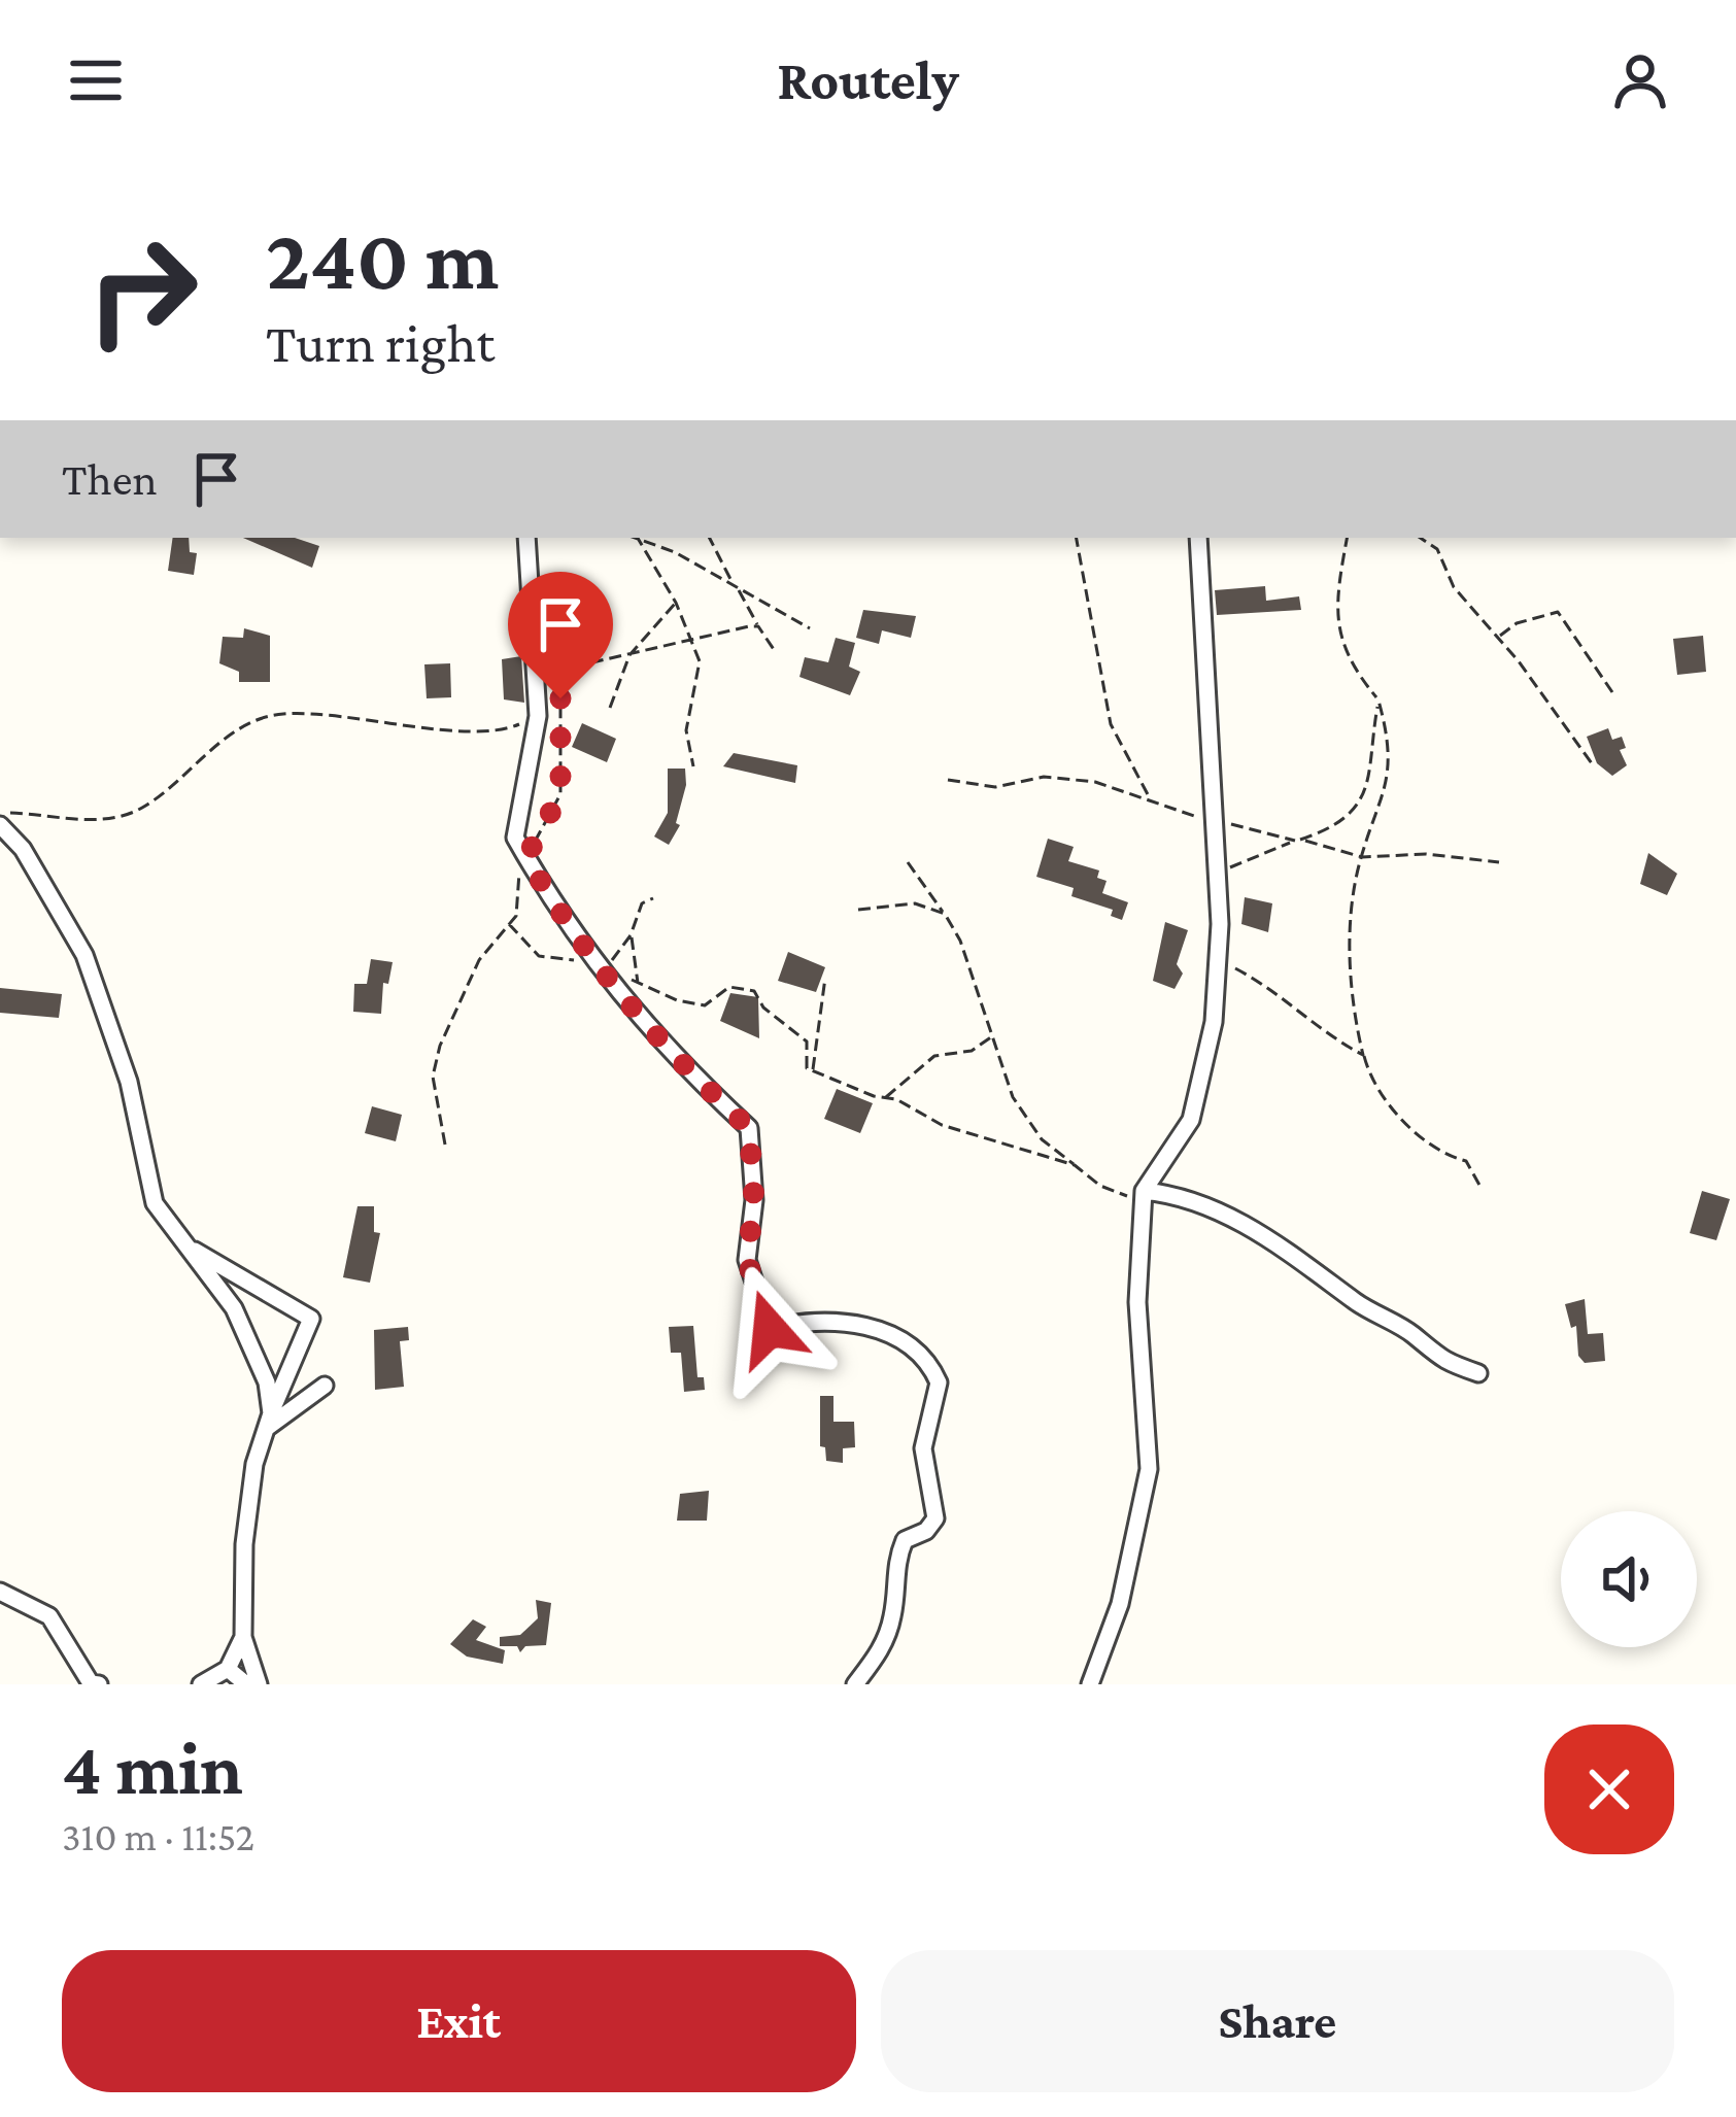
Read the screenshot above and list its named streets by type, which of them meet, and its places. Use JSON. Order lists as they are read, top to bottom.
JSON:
{
  "page": {
    "header": "Routely",
    "turn": ["240 m", "Turn right"],
    "then": "Then",
    "heading": ["4 min", "310 m · 11:52"],
    "buttons": ["Exit", "Share"]
  }
}
